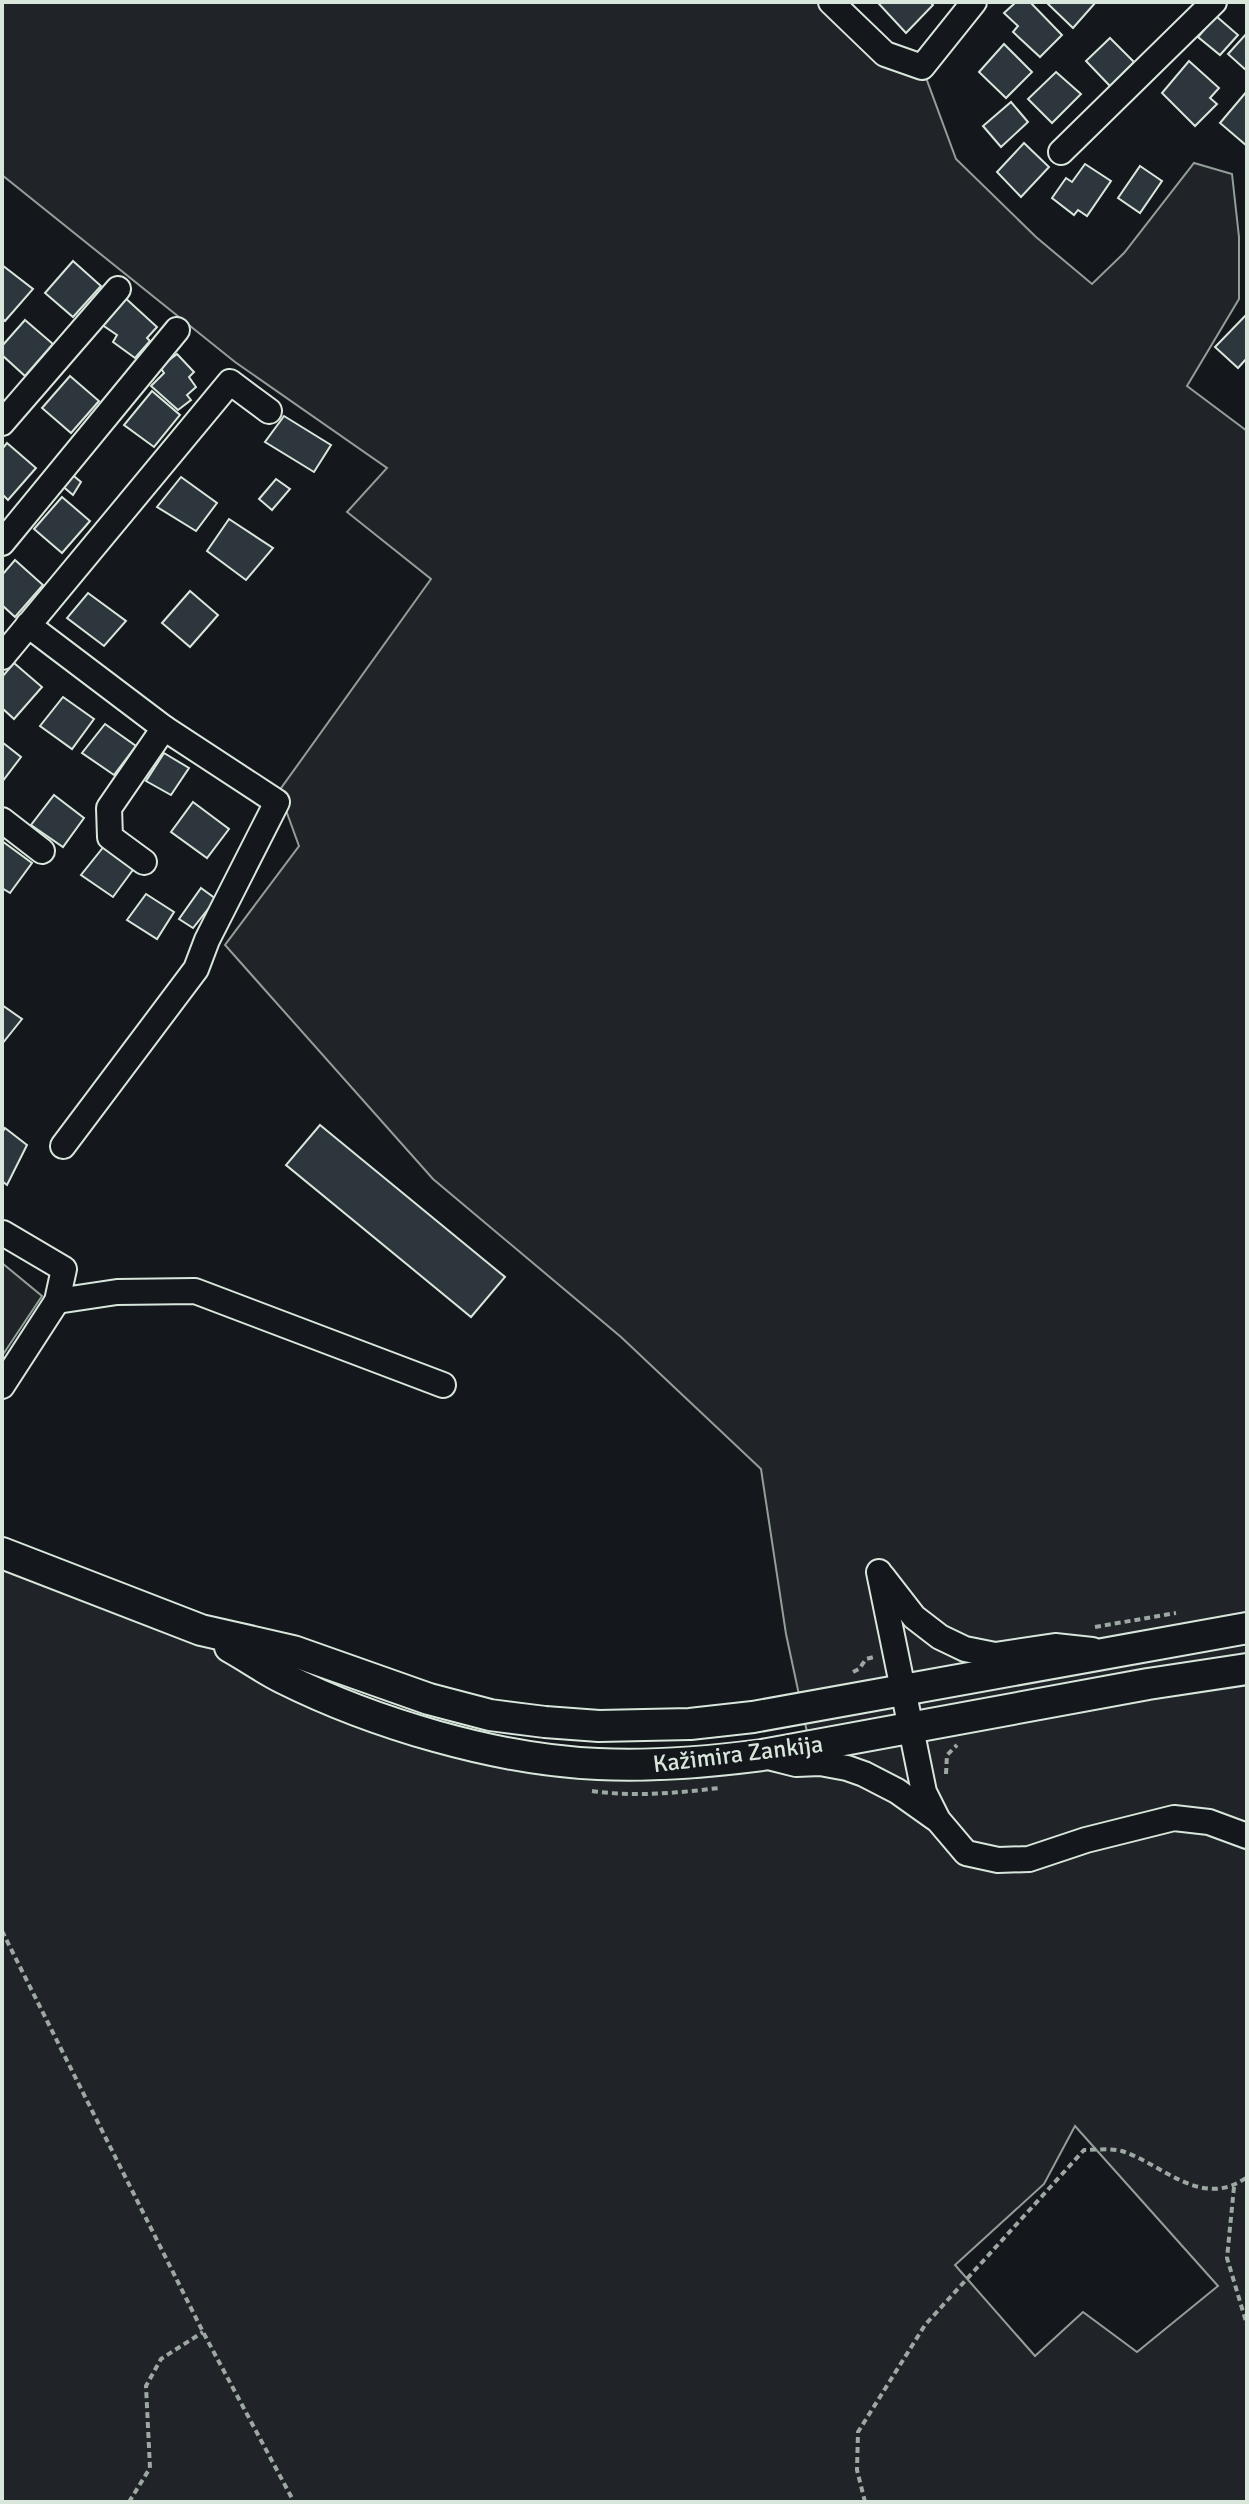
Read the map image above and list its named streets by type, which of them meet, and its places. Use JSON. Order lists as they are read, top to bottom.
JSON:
{
  "streets": {
    "main road": ["Kažimira Zankija"]
  }
}
